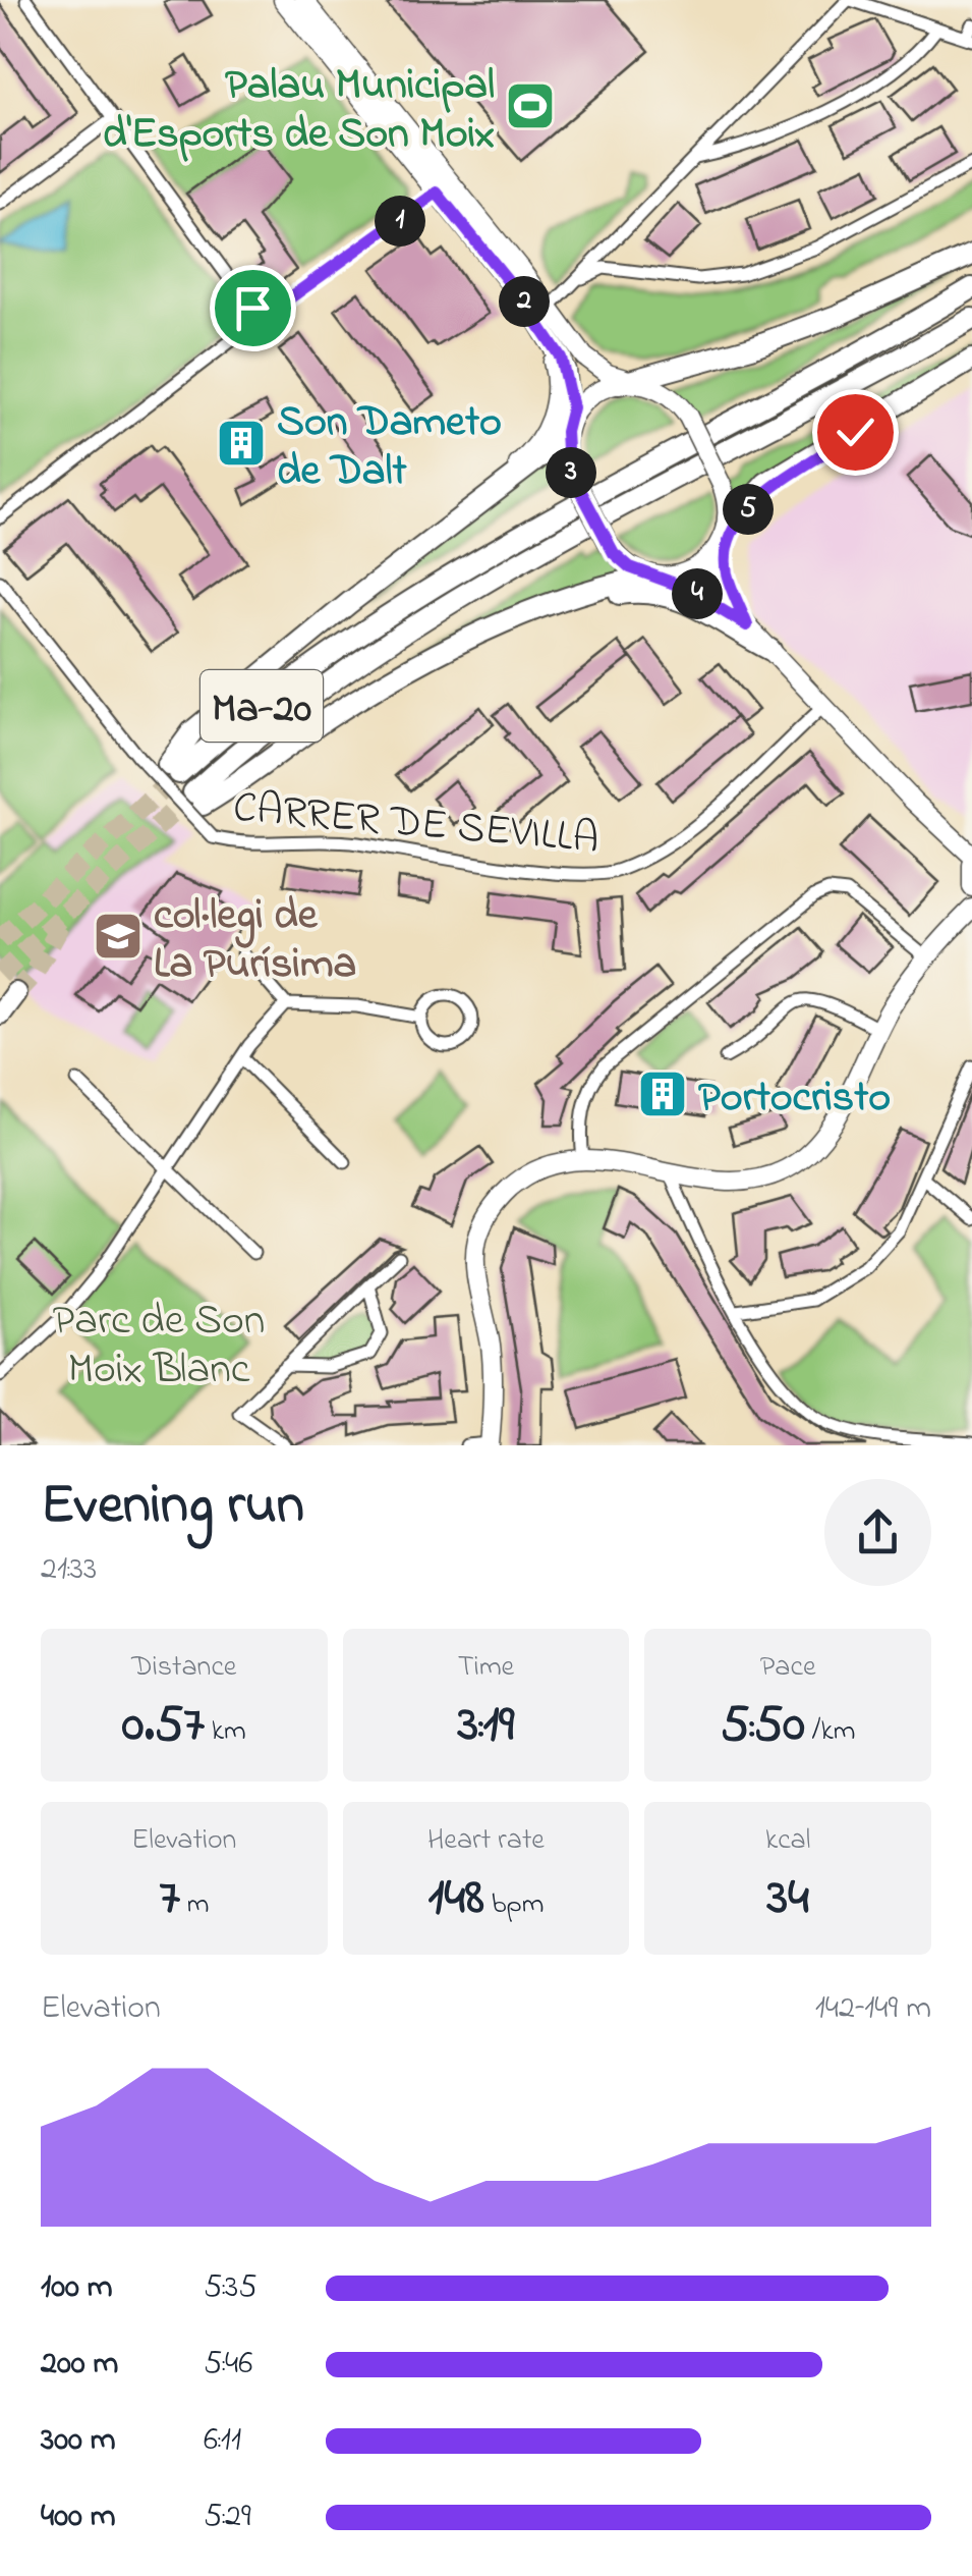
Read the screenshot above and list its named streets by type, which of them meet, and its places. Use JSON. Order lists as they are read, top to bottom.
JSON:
{
  "streets": {
    "highway": ["Ma-20"],
    "street": ["CARRER DE SEVILLA"]
  },
  "parks": ["Parc de Son Moix Blanc"],
  "places": {
    "sports": ["Palau Municipal d'Esports de Son Moix"],
    "building": ["Son Dameto de Dalt", "Portocristo"],
    "school or university": ["col·legi de La Purísima"]
  },
  "page": {
    "pins": [
      "1",
      "2",
      "3",
      "5",
      "4"
    ],
    "heading": ["Evening run", "21:33"],
    "stats": [
      ["Distance", "0.57 km"],
      ["Time", "3:19"],
      ["Pace", "5:50 /km"],
      ["Elevation", "7 m"],
      ["Heart rate", "148 bpm"],
      ["kcal", "34"]
    ],
    "chart": ["Elevation", "142–149 m"],
    "list": [
      {
        "name": "100 m",
        "note": "5:35"
      },
      {
        "name": "200 m",
        "note": "5:46"
      },
      {
        "name": "300 m",
        "note": "6:11"
      },
      {
        "name": "400 m",
        "note": "5:29"
      }
    ]
  }
}
